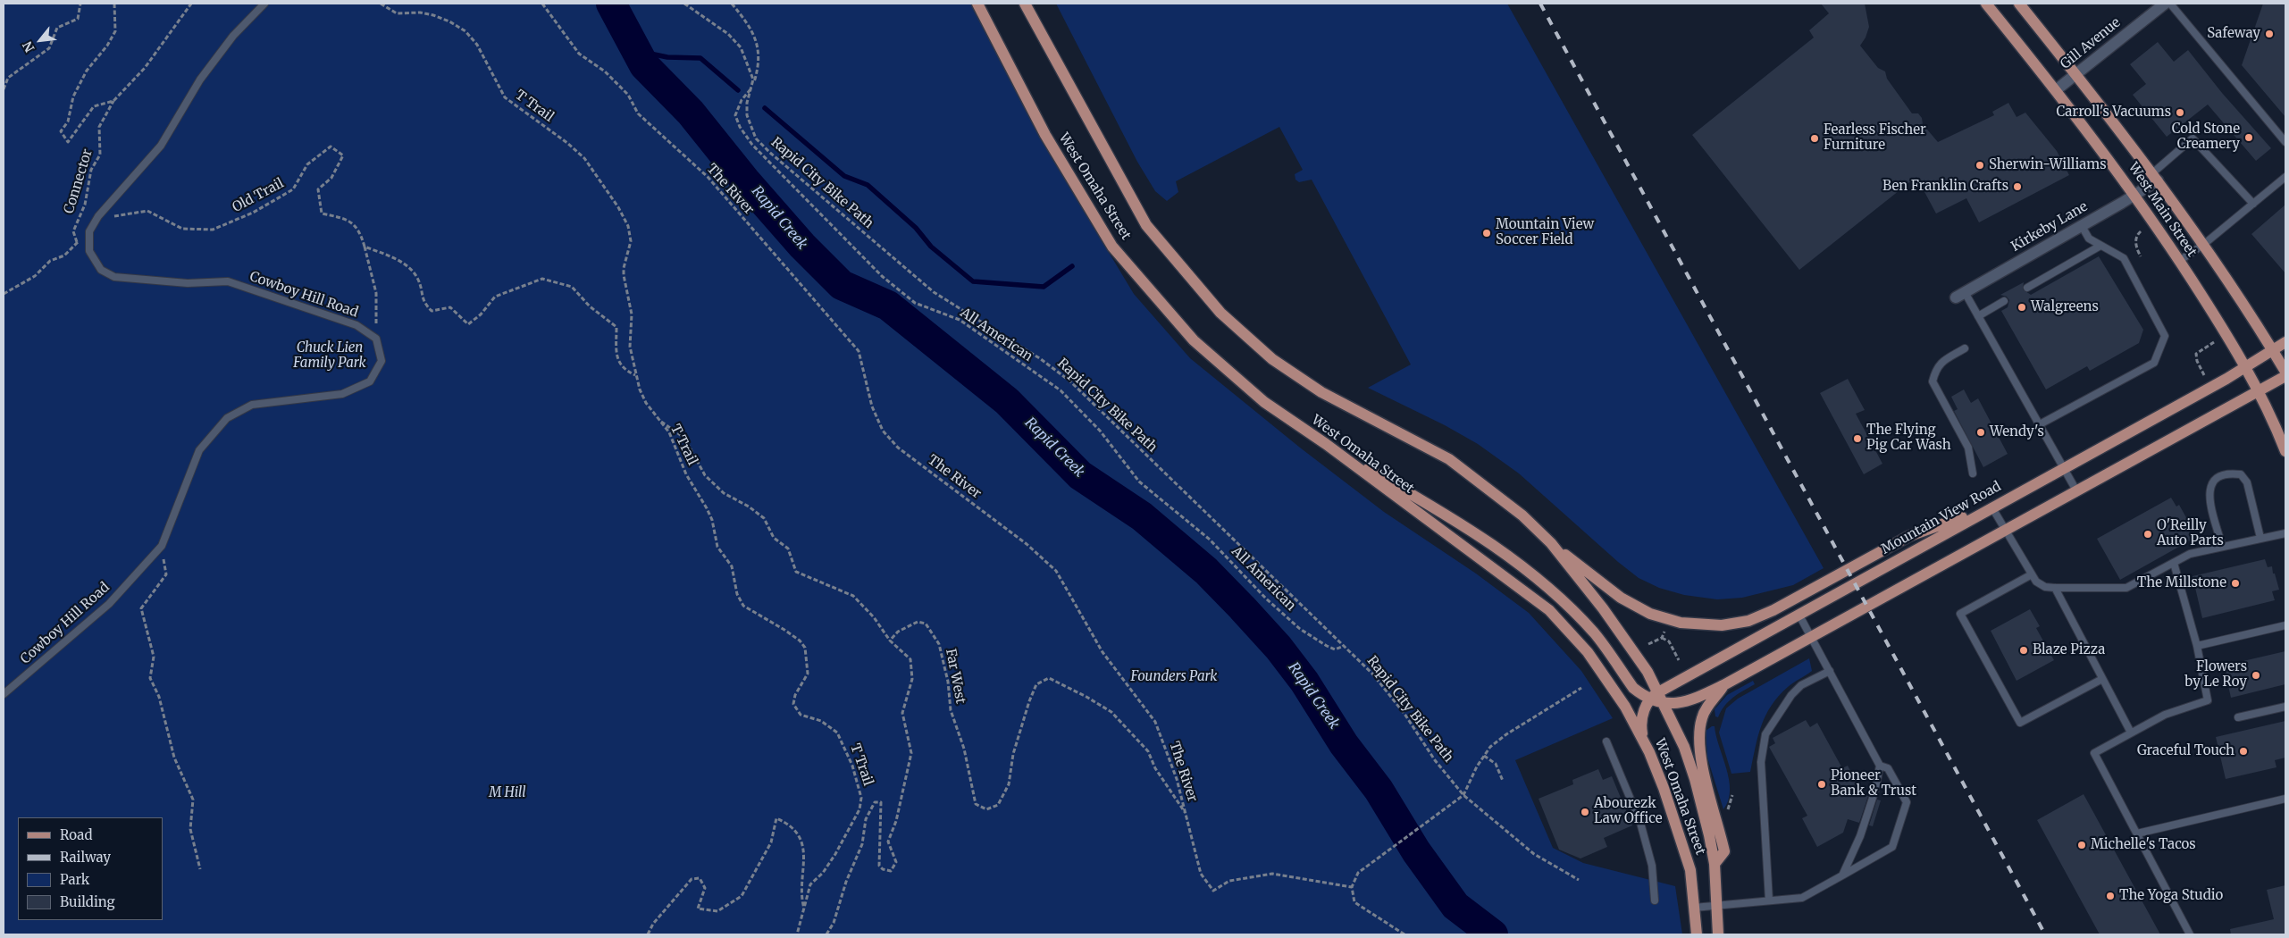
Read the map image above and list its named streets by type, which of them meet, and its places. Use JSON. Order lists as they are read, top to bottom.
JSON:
{
  "streets": {
    "main road": ["West Omaha Street", "West Main Street", "Mountain View Road"],
    "street": ["Gill Avenue", "Kirkeby Lane"],
    "lane": ["Cowboy Hill Road"],
    "path": [
      "T Trail",
      "Connector",
      "Rapid City Bike Path",
      "The River",
      "Old Trail",
      "All American",
      "Far West"
    ]
  },
  "crossings": [
    ["Gill Avenue", "West Main Street"],
    ["Rapid City Bike Path", "All American"],
    ["West Omaha Street", "Mountain View Road"],
    ["The River", "Far West"],
    ["Old Trail", "Cowboy Hill Road"],
    ["West Main Street", "Kirkeby Lane"],
    ["West Main Street", "Mountain View Road"]
  ],
  "water": ["Rapid Creek"],
  "parks": ["Chuck Lien Family Park", "Founders Park", "M Hill"],
  "places": [
    "Safeway",
    "Carroll's Vacuums",
    "Cold Stone Creamery",
    "Fearless Fischer Furniture",
    "Sherwin-Williams",
    "Ben Franklin Crafts",
    "Mountain View Soccer Field",
    "Walgreens",
    "Wendy's",
    "The Flying Pig Car Wash",
    "O'Reilly Auto Parts",
    "The Millstone",
    "Blaze Pizza",
    "Flowers by Le Roy",
    "Graceful Touch",
    "Pioneer Bank & Trust",
    "Abourezk Law Office",
    "Michelle's Tacos",
    "The Yoga Studio"
  ],
  "legend": [
    "Road",
    "Railway",
    "Park",
    "Building"
  ],
  "north": "bottom left"
}
